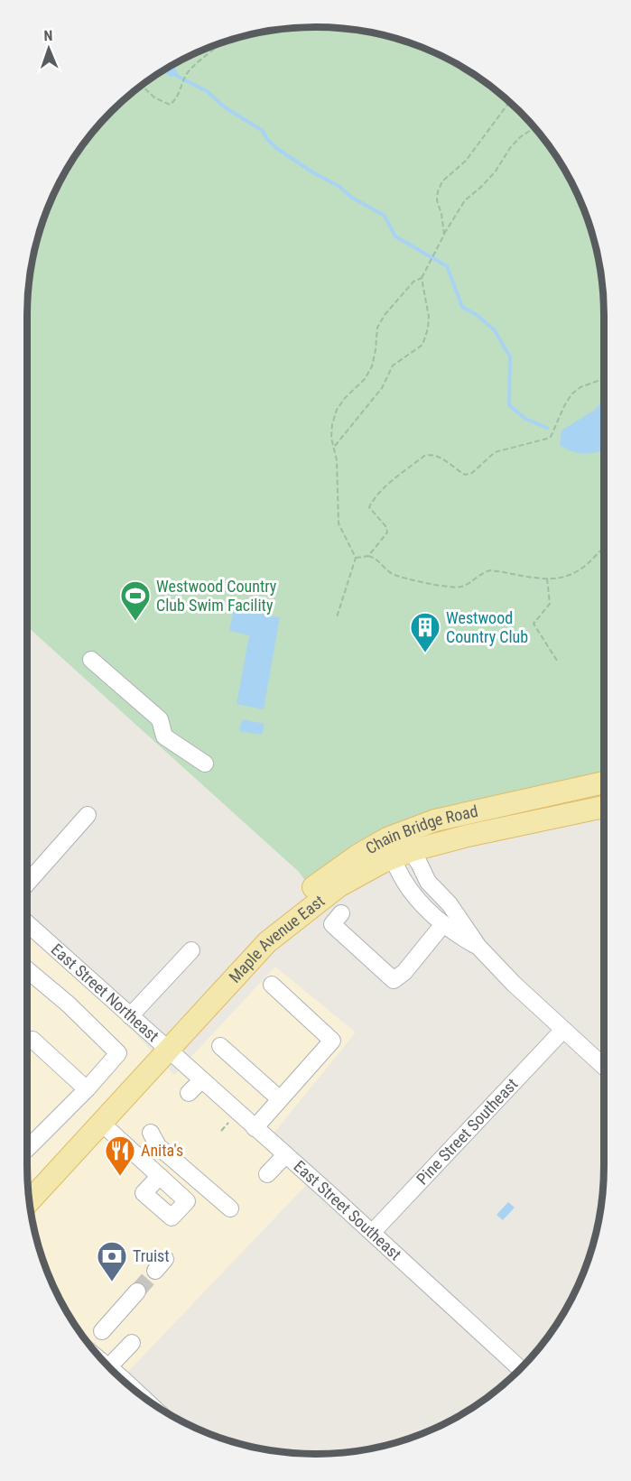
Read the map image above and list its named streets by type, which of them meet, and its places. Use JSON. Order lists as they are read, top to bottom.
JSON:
{
  "streets": {
    "main road": ["Chain Bridge Road", "Maple Avenue East"],
    "street": ["East Street Northeast", "Pine Street Southeast", "East Street Southeast"]
  },
  "crossings": [
    ["Chain Bridge Road", "Maple Avenue East"],
    ["Maple Avenue East", "East Street Northeast"],
    ["Maple Avenue East", "East Street Southeast"],
    ["East Street Northeast", "East Street Southeast"],
    ["Pine Street Southeast", "East Street Southeast"]
  ],
  "places": {
    "sports": ["Westwood Country Club Swim Facility"],
    "building": ["Westwood Country Club"],
    "restaurant": ["Anita's"],
    "bank": ["Truist"]
  },
  "north": "top"
}
